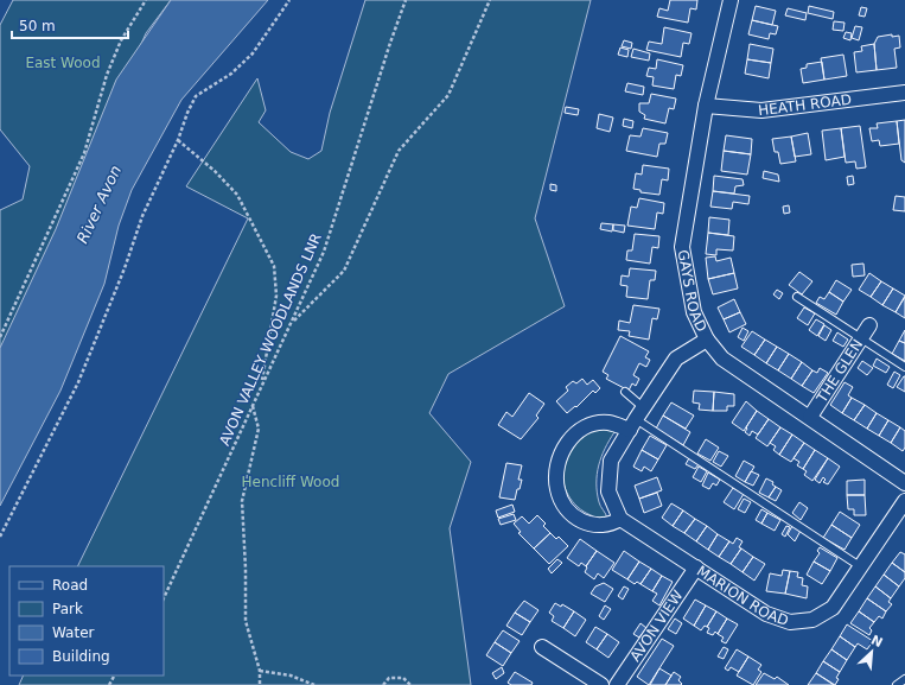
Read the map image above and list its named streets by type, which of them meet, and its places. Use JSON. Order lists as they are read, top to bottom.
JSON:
{
  "streets": {
    "street": [
      "HEATH ROAD",
      "GAYS ROAD",
      "THE GLEN",
      "MARION ROAD",
      "AVON VIEW"
    ],
    "path": ["AVON VALLEY WOODLANDS LNR"]
  },
  "crossings": [
    ["HEATH ROAD", "GAYS ROAD"],
    ["GAYS ROAD", "THE GLEN"],
    ["MARION ROAD", "AVON VIEW"]
  ],
  "water": ["River Avon"],
  "parks": ["East Wood", "Hencliff Wood"],
  "legend": [
    "Road",
    "Park",
    "Water",
    "Building"
  ],
  "scale_bar": "50 m",
  "north": "top right"
}
